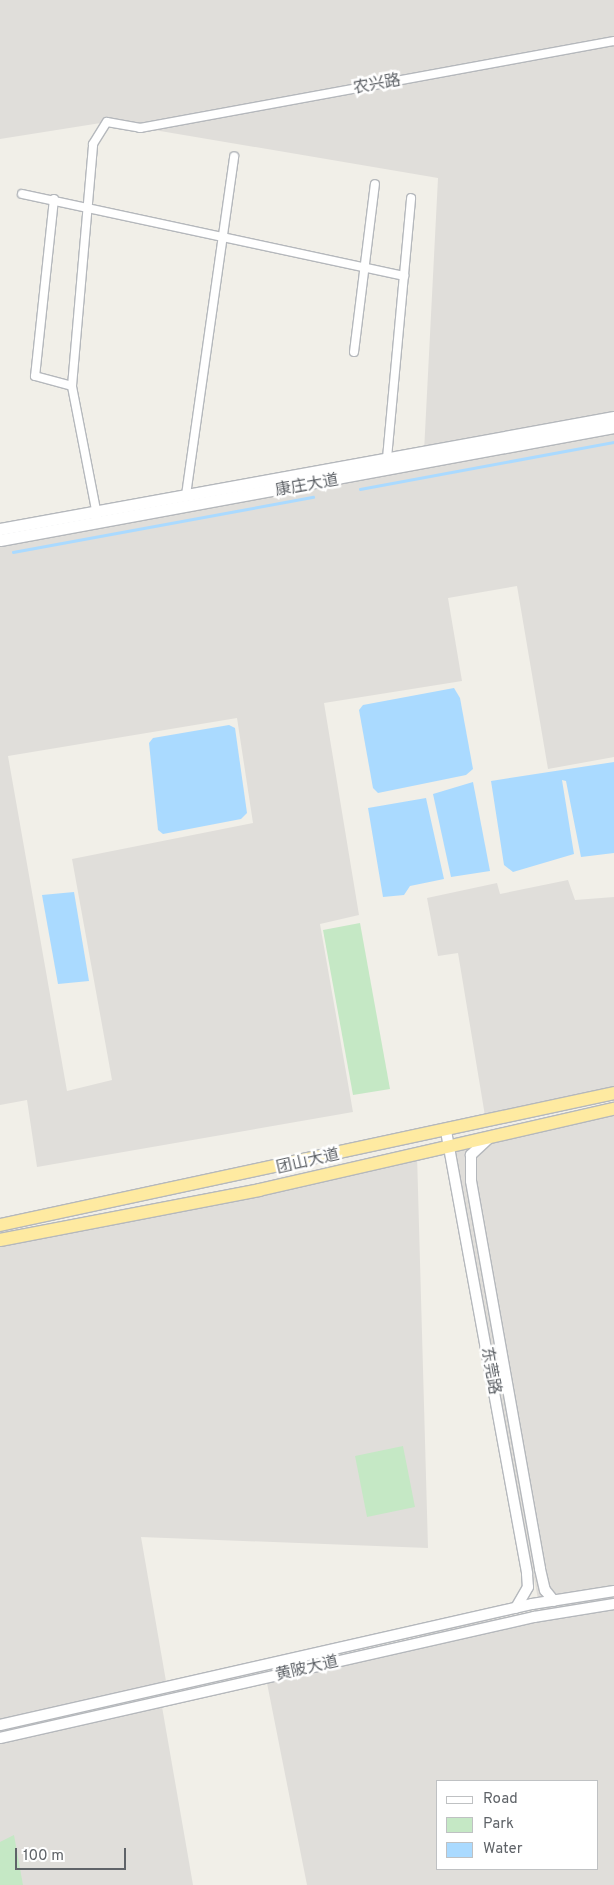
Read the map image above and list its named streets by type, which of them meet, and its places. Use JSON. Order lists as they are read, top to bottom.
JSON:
{
  "streets": {
    "highway": ["团山大道"],
    "main road": ["康庄大道"],
    "street": ["农兴路", "东莞路", "黄陂大道"]
  },
  "crossings": [
    ["团山大道", "东莞路"],
    ["东莞路", "黄陂大道"]
  ],
  "legend": ["Road", "Park", "Water"],
  "scale_bar": "100 m"
}
